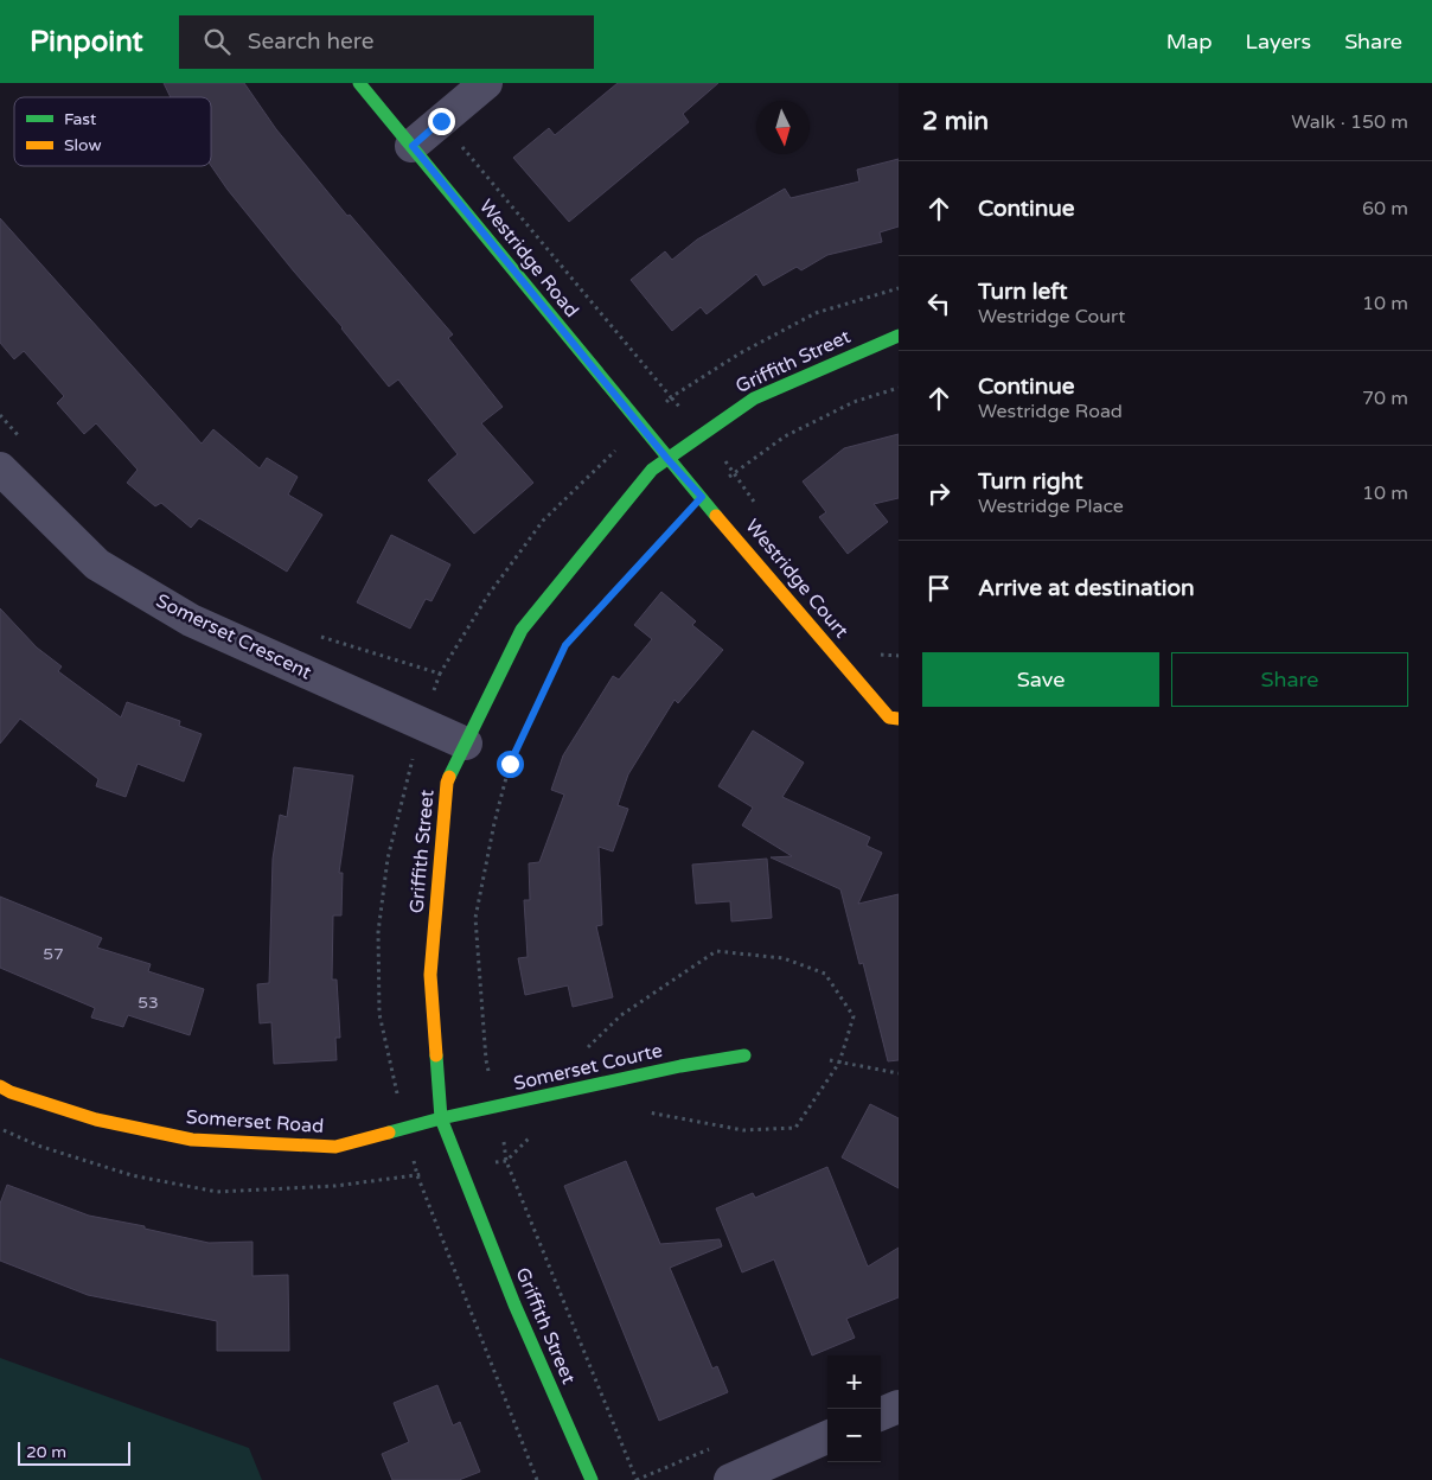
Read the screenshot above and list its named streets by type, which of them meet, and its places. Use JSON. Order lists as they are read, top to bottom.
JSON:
{
  "streets": {
    "street": [
      "Westridge Road",
      "Griffith Street",
      "Westridge Court",
      "Somerset Crescent",
      "Somerset Courte",
      "Somerset Road"
    ]
  },
  "crossings": [
    ["Westridge Road", "Griffith Street"],
    ["Westridge Road", "Westridge Court"],
    ["Griffith Street", "Westridge Court"],
    ["Griffith Street", "Somerset Crescent"],
    ["Griffith Street", "Somerset Courte"],
    ["Griffith Street", "Somerset Road"],
    ["Somerset Courte", "Somerset Road"]
  ],
  "house_numbers": ["57", "53"],
  "legend": ["Fast", "Slow"],
  "scale_bar": "20 m",
  "north": "bottom",
  "page": {
    "header": "Pinpoint",
    "search": "Search here",
    "nav": ["Map", "Layers", "Share"],
    "heading": ["2 min", "Walk · 150 m"],
    "list": [
      ["Continue", "60 m"],
      ["Turn left", "Westridge Court", "10 m"],
      ["Continue", "Westridge Road", "70 m"],
      ["Turn right", "Westridge Place", "10 m"],
      "Arrive at destination"
    ],
    "buttons": ["Save", "Share"],
    "map_buttons": ["+", "−"],
    "scale": "20 m"
  }
}
